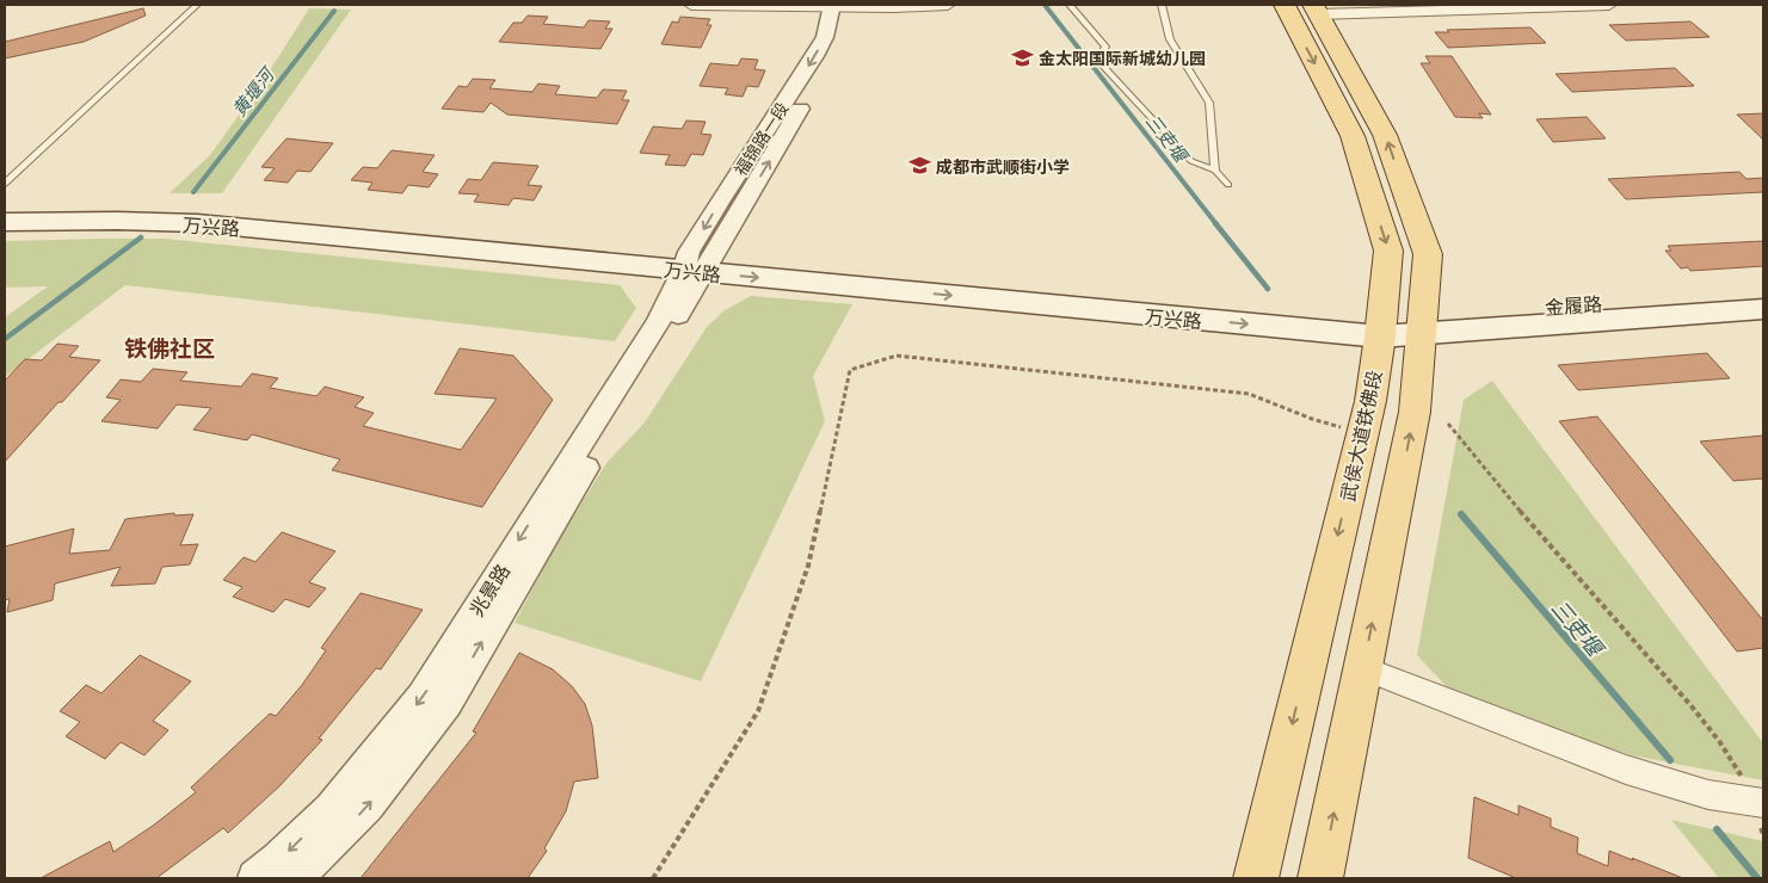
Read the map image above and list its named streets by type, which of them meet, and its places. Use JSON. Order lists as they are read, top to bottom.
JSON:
{
  "streets": {
    "main road": ["万兴路", "金履路", "武侯大道铁佛段"],
    "street": ["福锦路一段", "兆景路"]
  },
  "crossings": [
    ["福锦路一段", "万兴路"],
    ["福锦路一段", "兆景路"],
    ["万兴路", "金履路"],
    ["万兴路", "武侯大道铁佛段"],
    ["万兴路", "兆景路"]
  ],
  "districts": ["铁佛社区"],
  "water": ["黄堰河", "三吏堰"],
  "places": {
    "school or university": ["金太阳国际新城幼儿园", "成都市武顺街小学"]
  }
}
